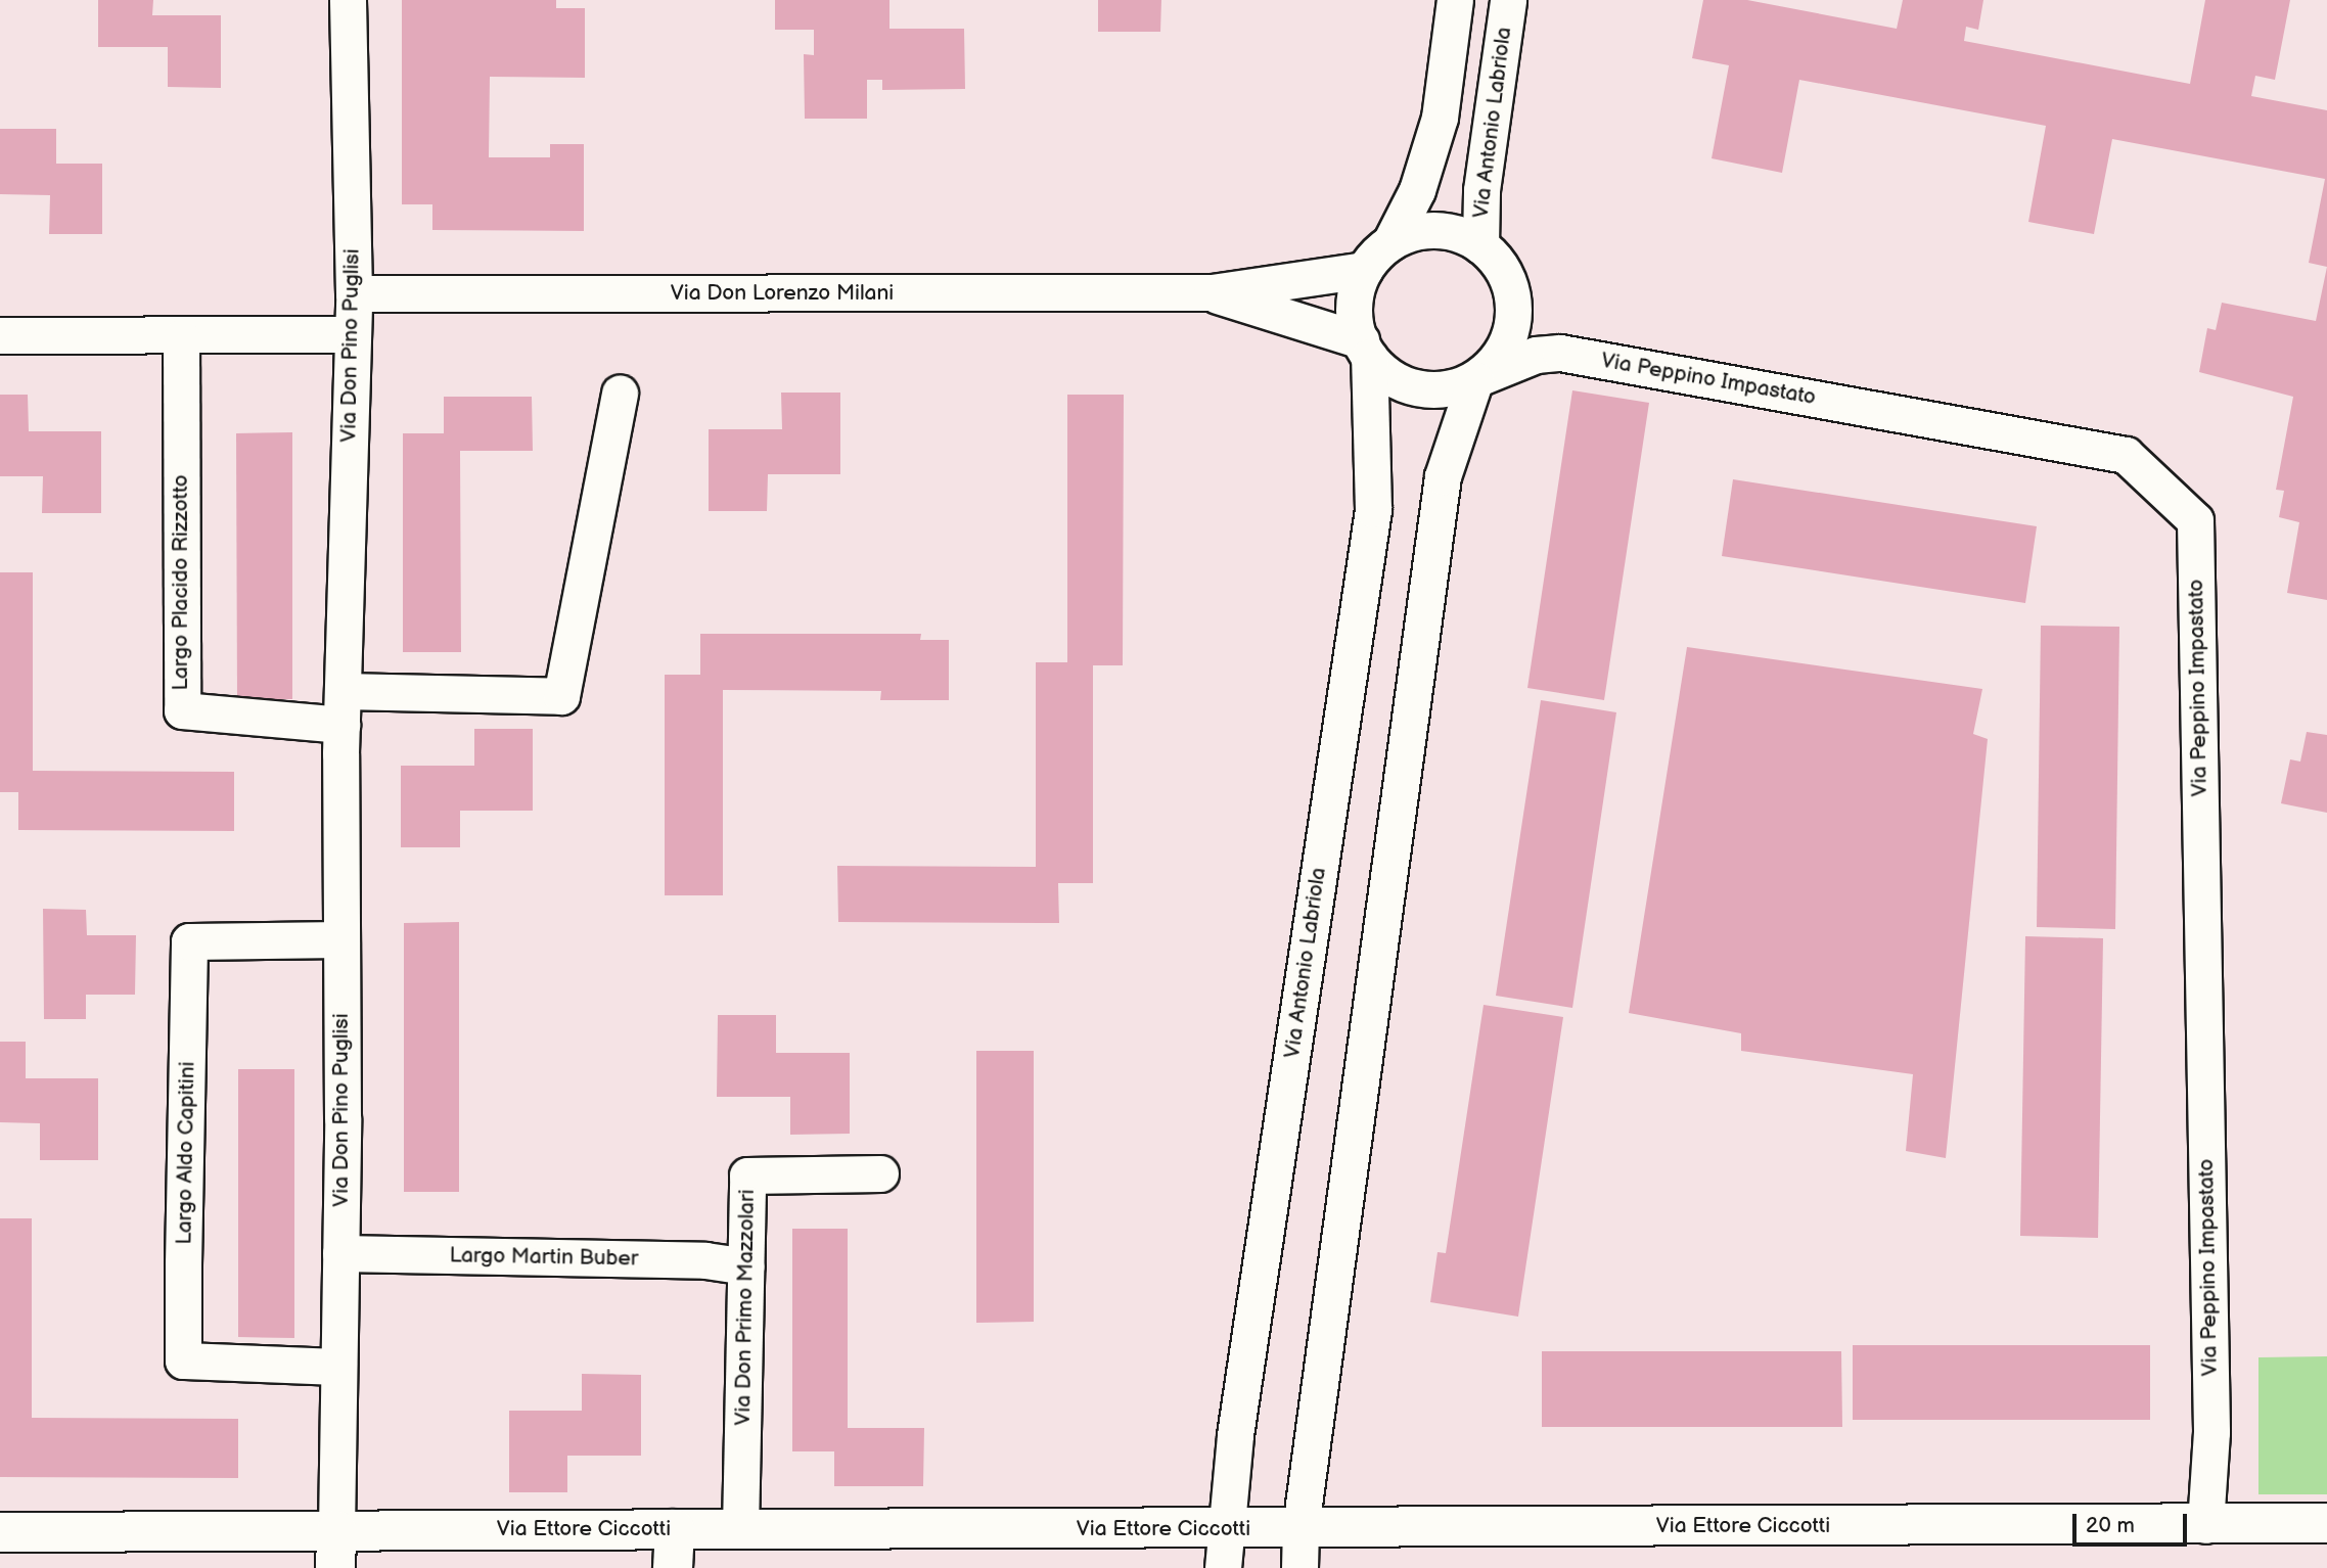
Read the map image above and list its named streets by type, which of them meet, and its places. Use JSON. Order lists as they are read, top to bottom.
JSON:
{
  "streets": {
    "street": [
      "Via Antonio Labriola",
      "Via Don Lorenzo Milani",
      "Via Don Pino Puglisi",
      "Via Peppino Impastato",
      "Largo Placido Rizzotto",
      "Largo Aldo Capitini",
      "Largo Martin Buber",
      "Via Don Primo Mazzolari",
      "Via Ettore Ciccotti"
    ]
  },
  "crossings": [
    ["Via Antonio Labriola", "Via Don Lorenzo Milani"],
    ["Via Antonio Labriola", "Via Peppino Impastato"],
    ["Via Antonio Labriola", "Via Ettore Ciccotti"],
    ["Via Don Lorenzo Milani", "Via Don Pino Puglisi"],
    ["Via Don Lorenzo Milani", "Via Peppino Impastato"],
    ["Via Don Pino Puglisi", "Largo Placido Rizzotto"],
    ["Via Don Pino Puglisi", "Largo Aldo Capitini"],
    ["Via Don Pino Puglisi", "Largo Martin Buber"],
    ["Via Don Pino Puglisi", "Via Ettore Ciccotti"],
    ["Via Peppino Impastato", "Via Ettore Ciccotti"],
    ["Largo Martin Buber", "Via Don Primo Mazzolari"],
    ["Via Don Primo Mazzolari", "Via Ettore Ciccotti"]
  ],
  "scale_bar": "20 m"
}
